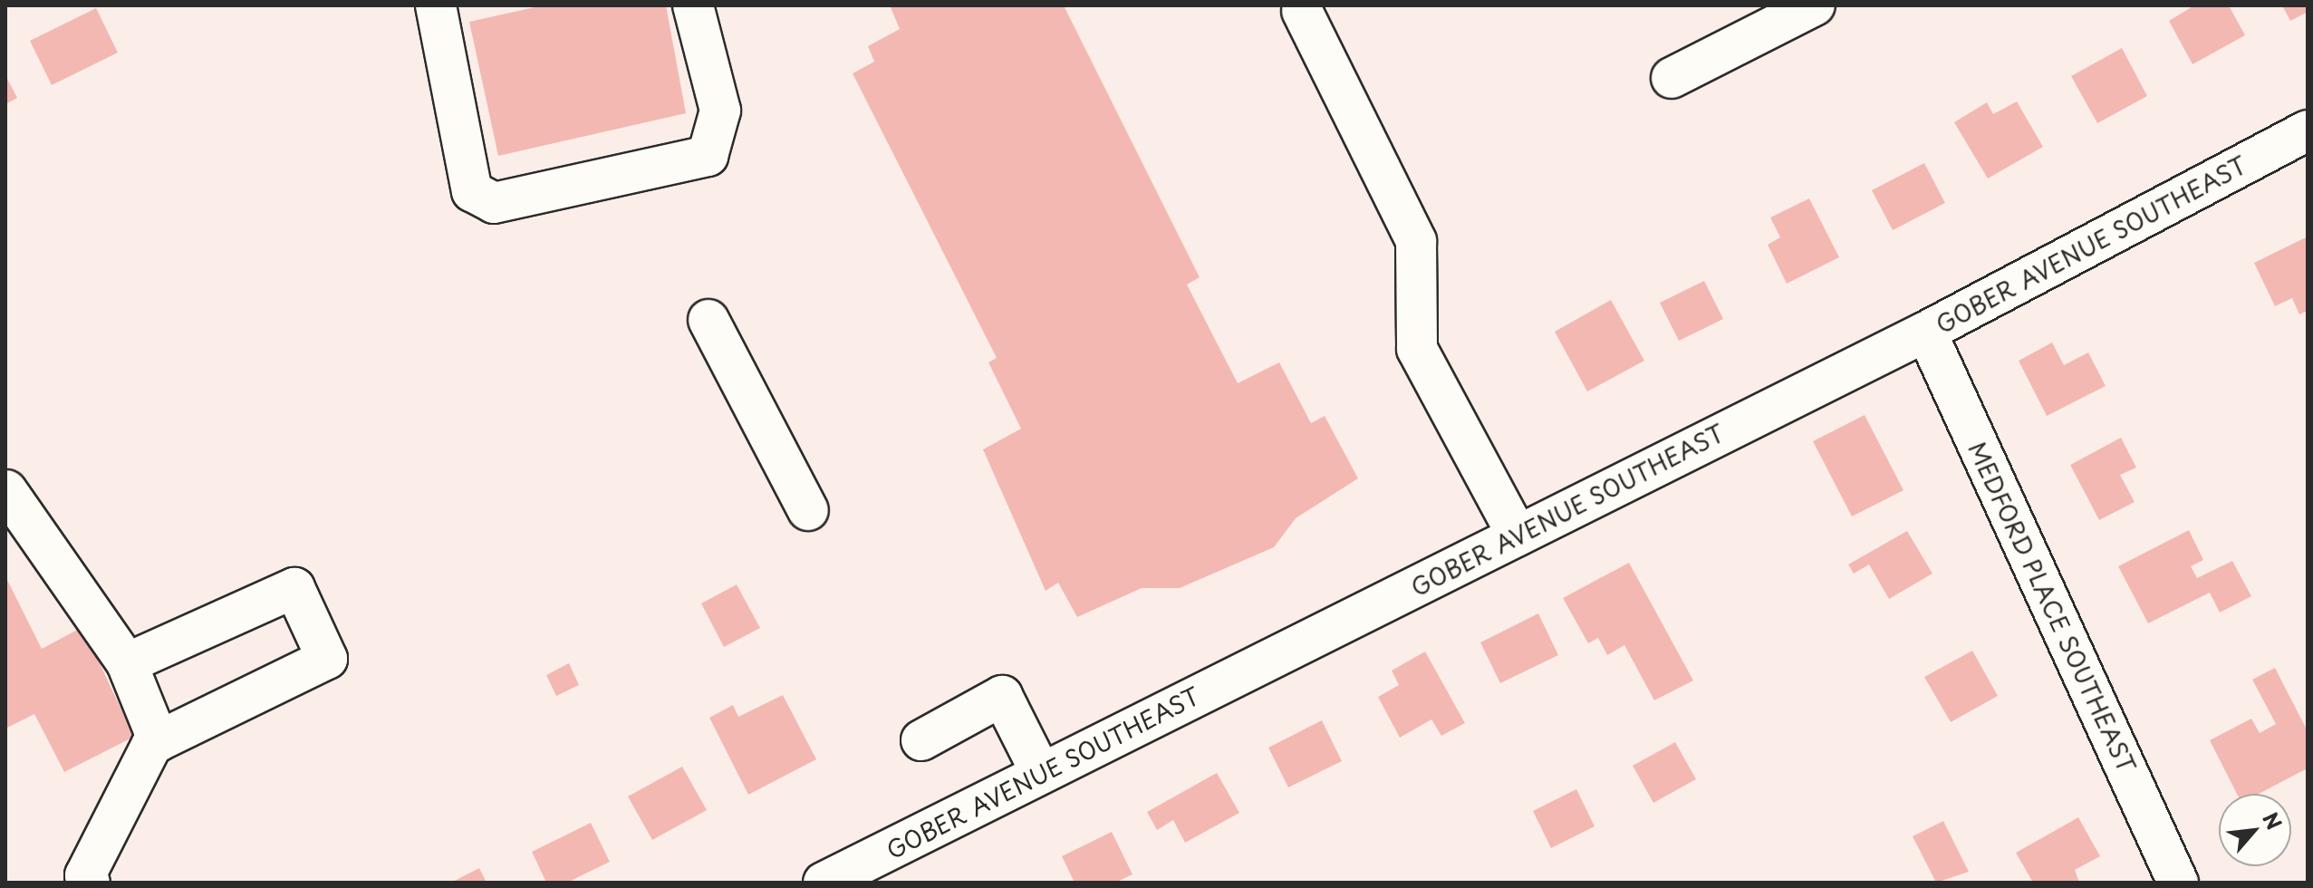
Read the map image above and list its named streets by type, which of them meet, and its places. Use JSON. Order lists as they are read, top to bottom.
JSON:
{
  "streets": {
    "street": ["GOBER AVENUE SOUTHEAST", "MEDFORD PLACE SOUTHEAST"]
  },
  "crossings": [
    ["GOBER AVENUE SOUTHEAST", "MEDFORD PLACE SOUTHEAST"]
  ],
  "north": "top right"
}
